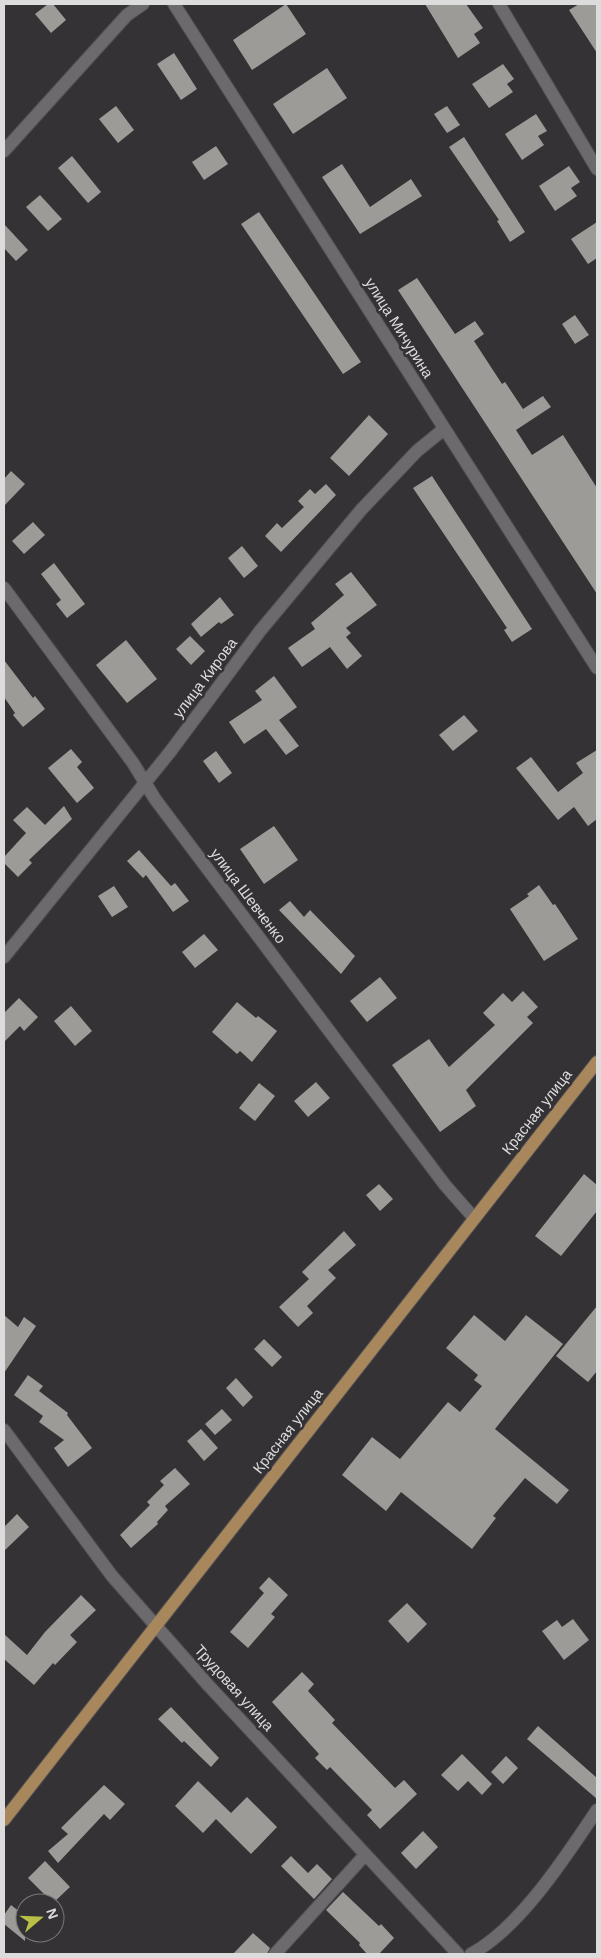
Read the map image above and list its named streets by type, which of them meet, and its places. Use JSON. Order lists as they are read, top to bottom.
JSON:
{
  "streets": {
    "main road": ["Красная улица"],
    "street": [
      "улица Мичурина",
      "улица Кирова",
      "улица Шевченко",
      "Трудовая улица"
    ]
  },
  "crossings": [
    ["улица Мичурина", "улица Кирова"],
    ["улица Кирова", "улица Шевченко"],
    ["улица Шевченко", "Красная улица"],
    ["Красная улица", "Трудовая улица"]
  ],
  "north": "right"
}
